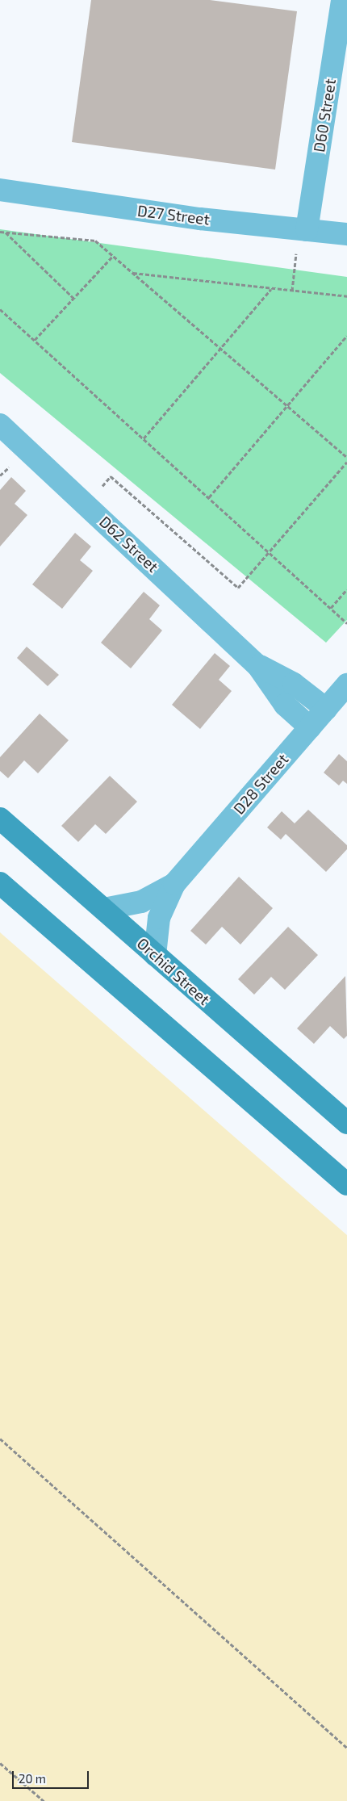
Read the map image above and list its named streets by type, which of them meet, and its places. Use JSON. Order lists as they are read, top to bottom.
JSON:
{
  "streets": {
    "street": [
      "D60 Street",
      "D27 Street",
      "D62 Street",
      "D28 Street",
      "Orchid Street"
    ]
  },
  "crossings": [
    ["D60 Street", "D27 Street"],
    ["D62 Street", "D28 Street"],
    ["D28 Street", "Orchid Street"]
  ],
  "scale_bar": "20 m"
}
